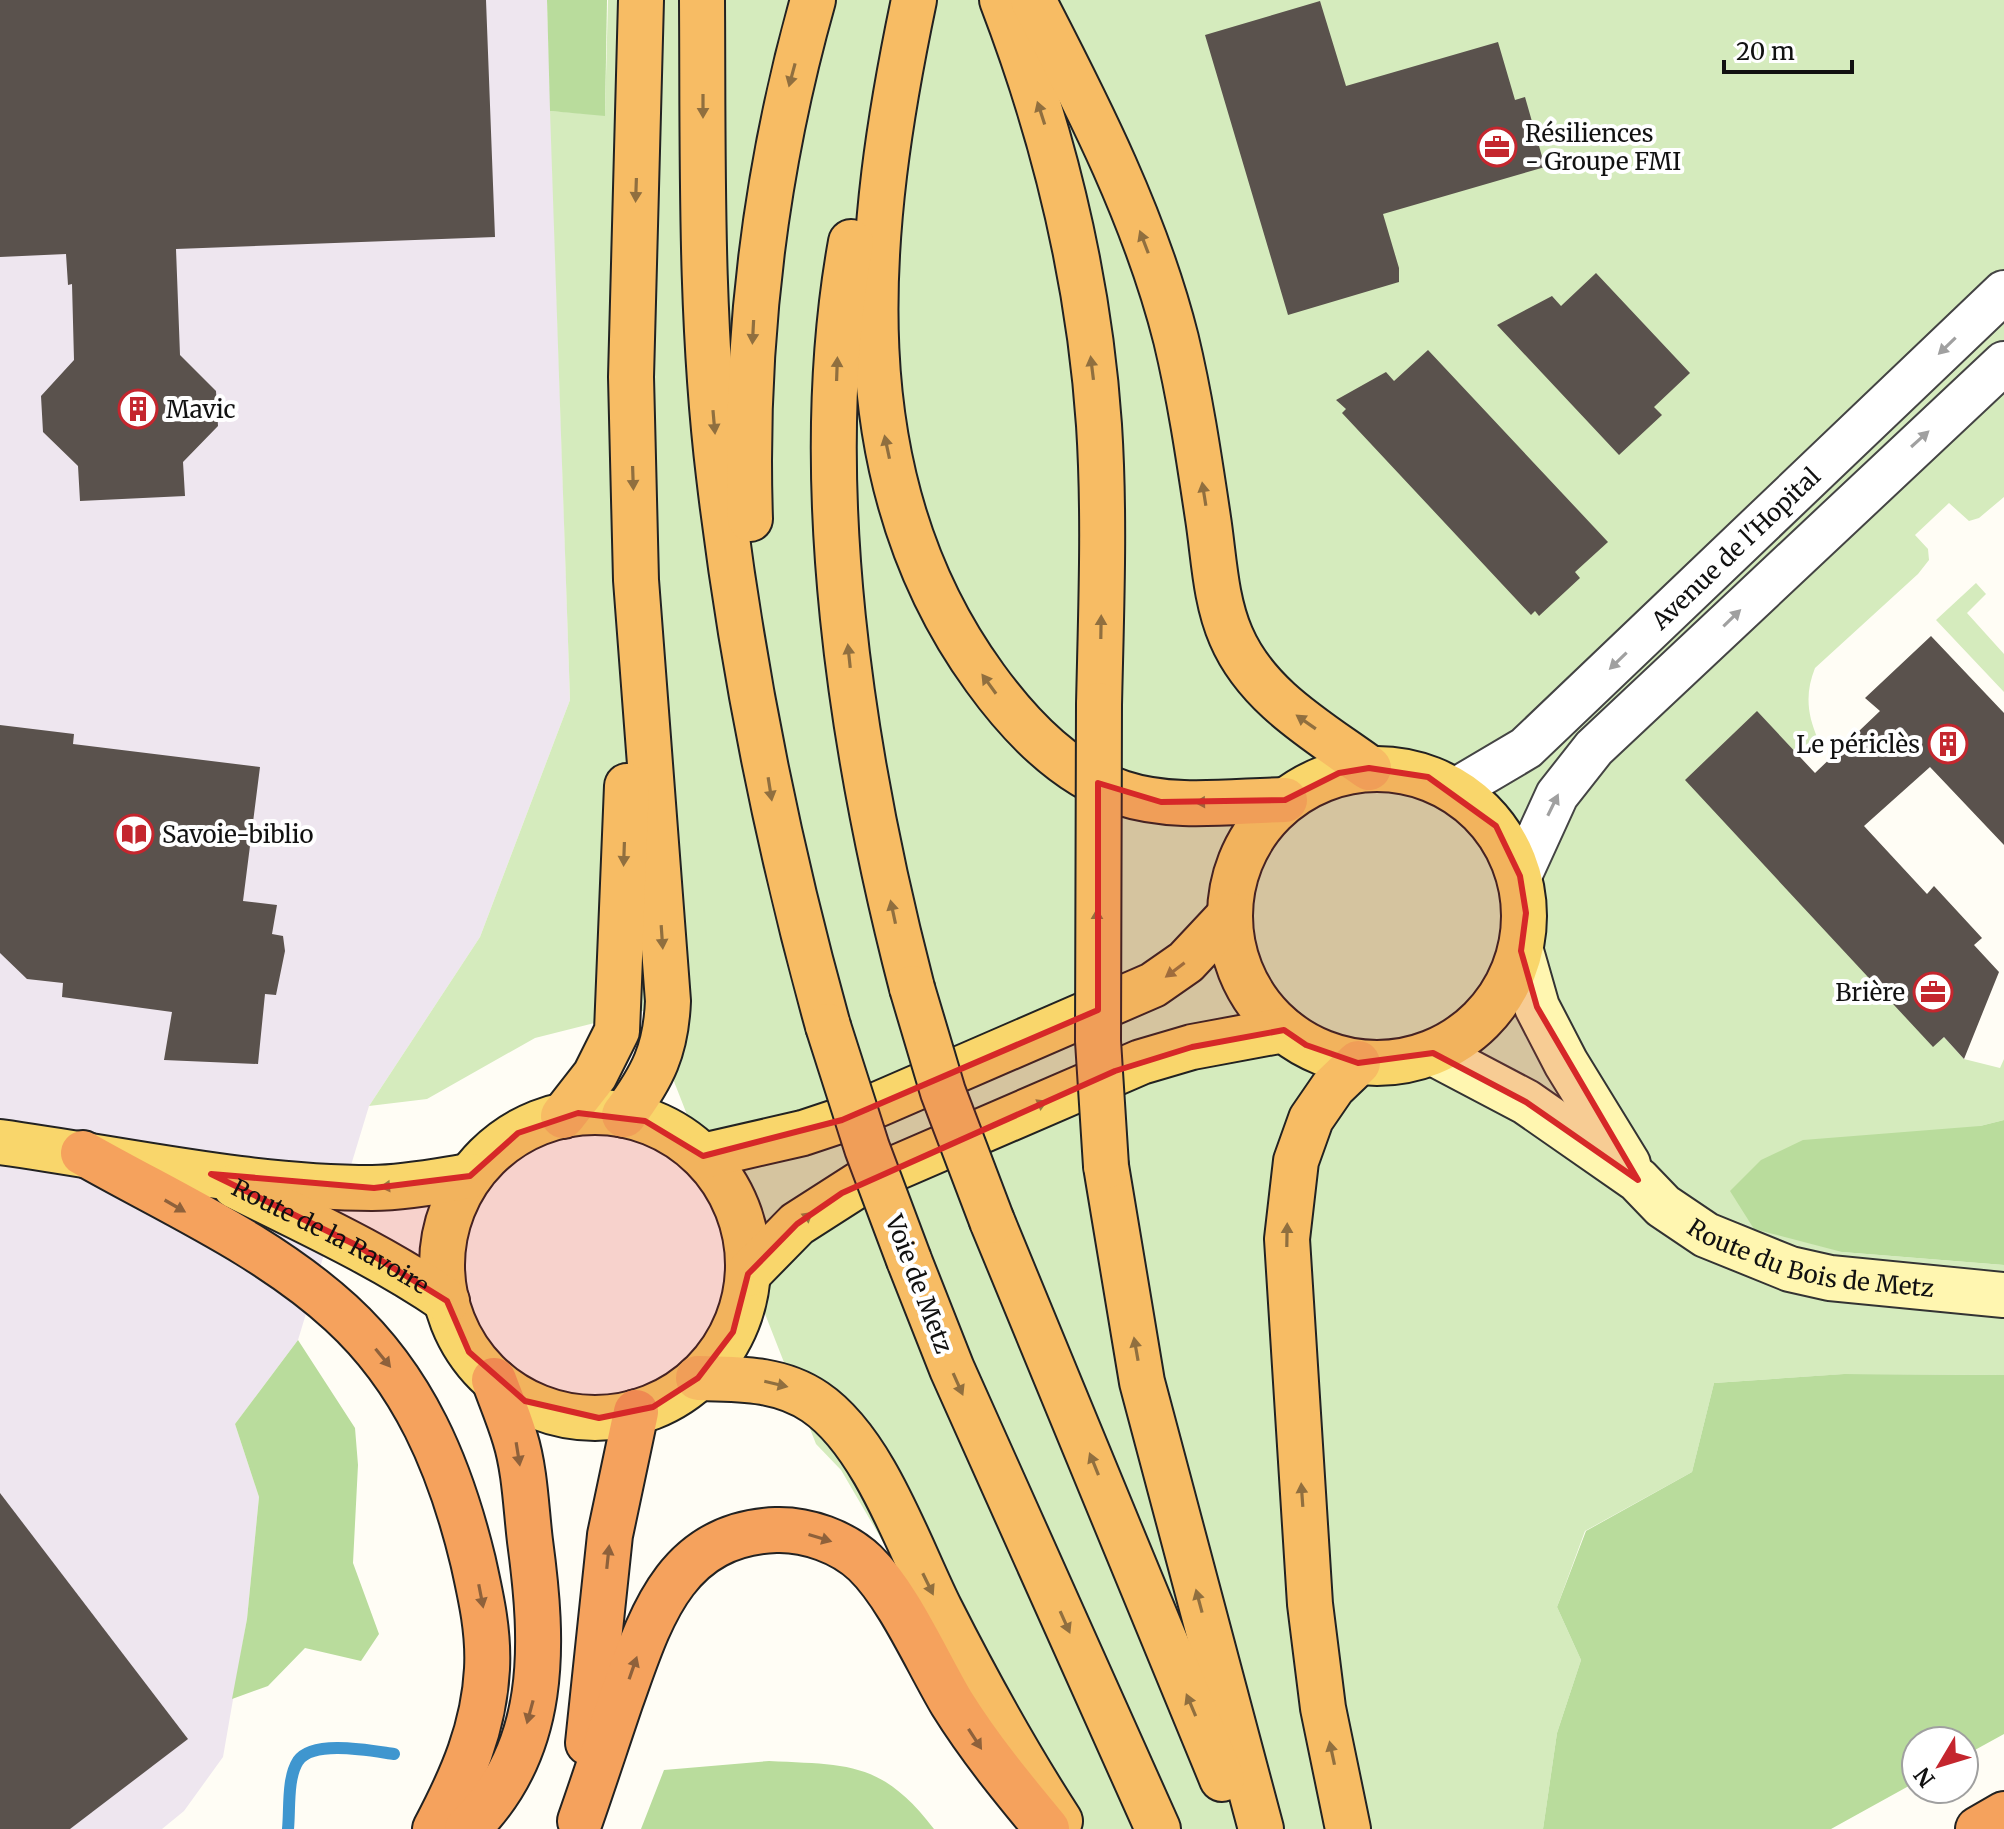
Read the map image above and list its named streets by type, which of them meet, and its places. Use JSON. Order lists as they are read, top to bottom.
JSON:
{
  "streets": {
    "highway": ["Voie de Metz"],
    "main road": ["Route de la Ravoire", "Route du Bois de Metz"],
    "street": ["Avenue de l'Hopital"]
  },
  "places": {
    "office": ["Résiliences - Groupe FMI", "Brière"],
    "building": ["Mavic", "Le périclès"],
    "library": ["Savoie-biblio"]
  },
  "scale_bar": "20 m",
  "north": "bottom left"
}
